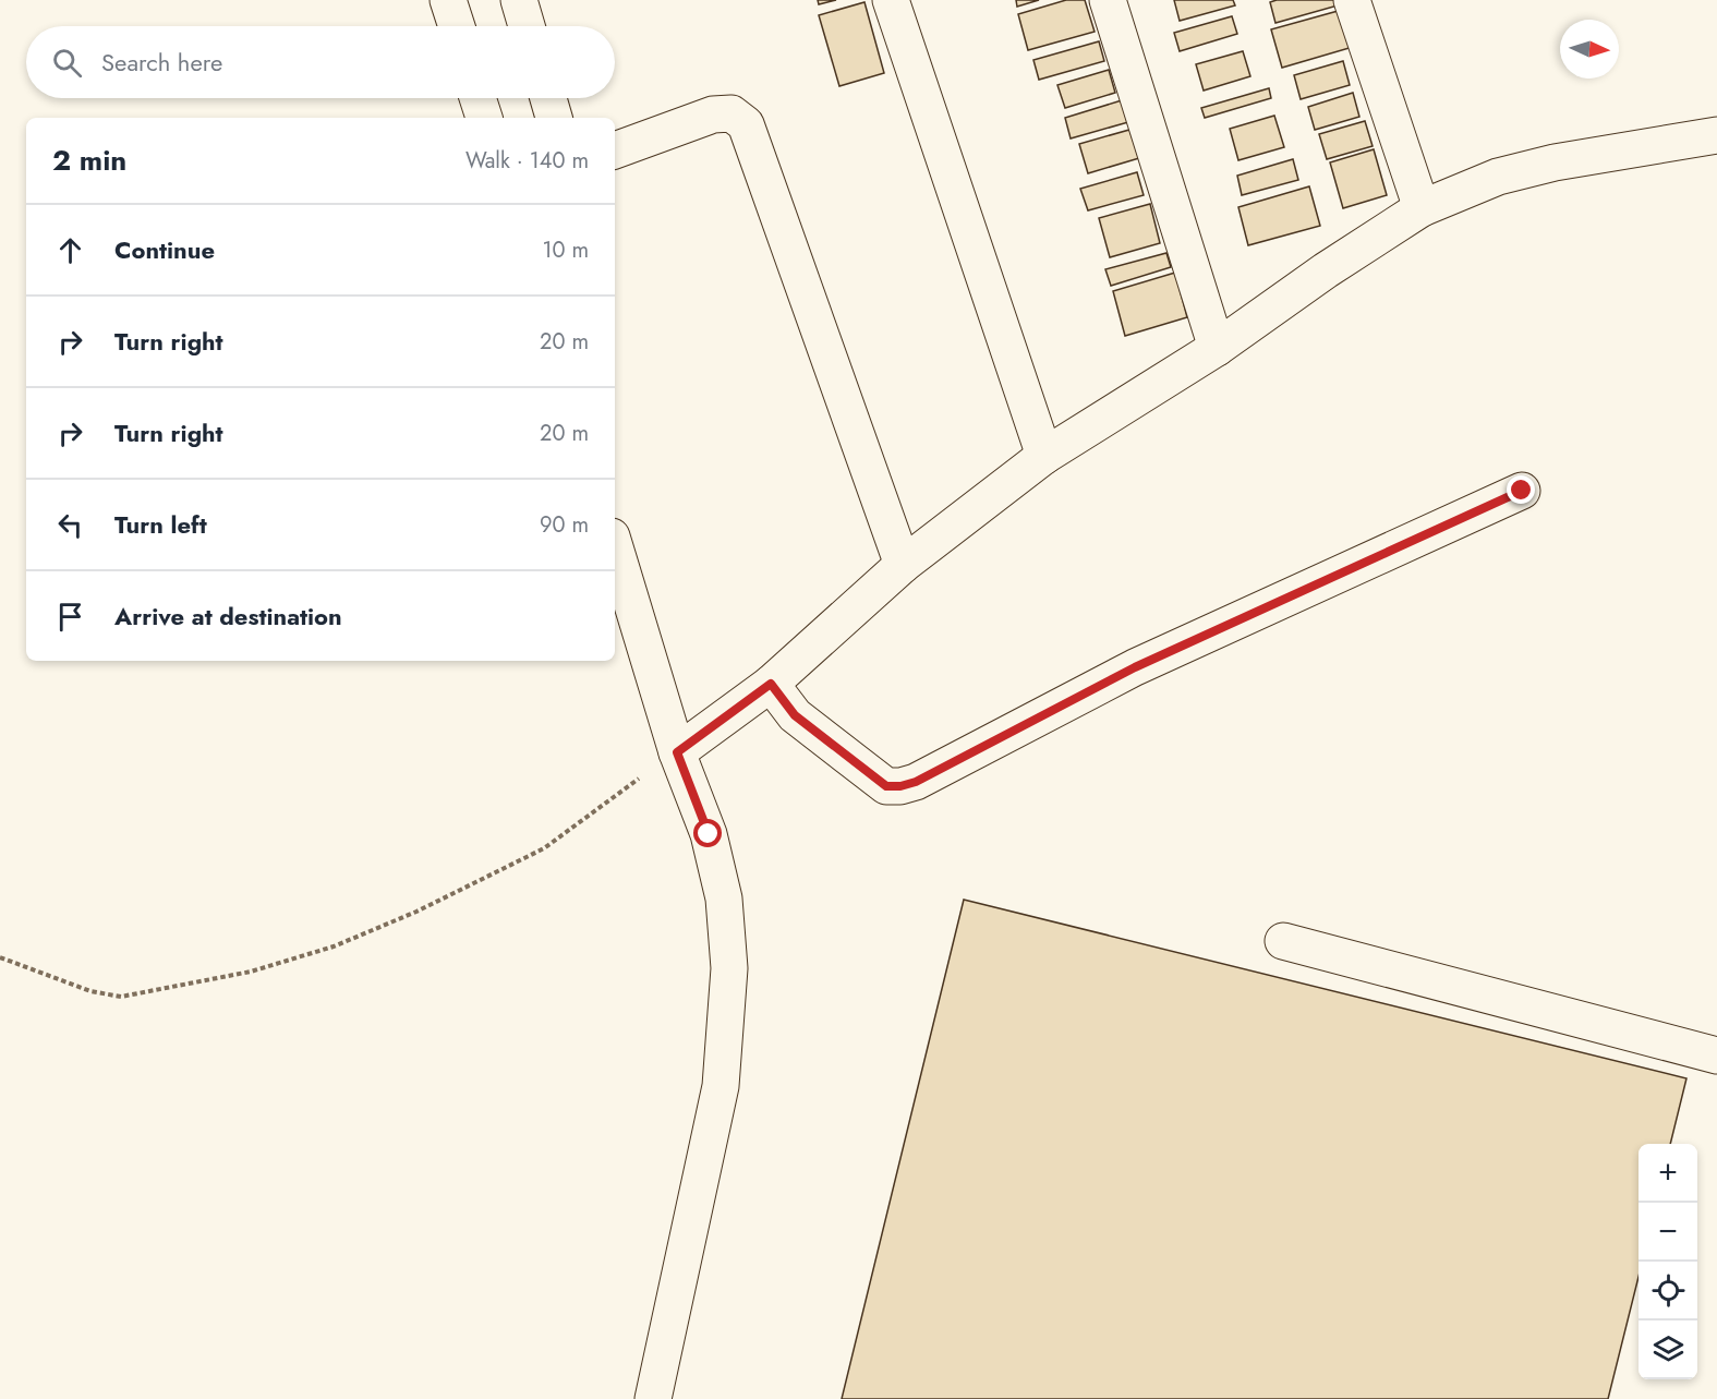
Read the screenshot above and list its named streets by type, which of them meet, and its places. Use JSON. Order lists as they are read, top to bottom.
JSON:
{
  "north": "right",
  "page": {
    "search": "Search here",
    "heading": ["2 min", "Walk · 140 m"],
    "list": [
      ["Continue", "10 m"],
      ["Turn right", "20 m"],
      ["Turn right", "20 m"],
      ["Turn left", "90 m"],
      "Arrive at destination"
    ],
    "map_buttons": ["+", "−"]
  }
}
